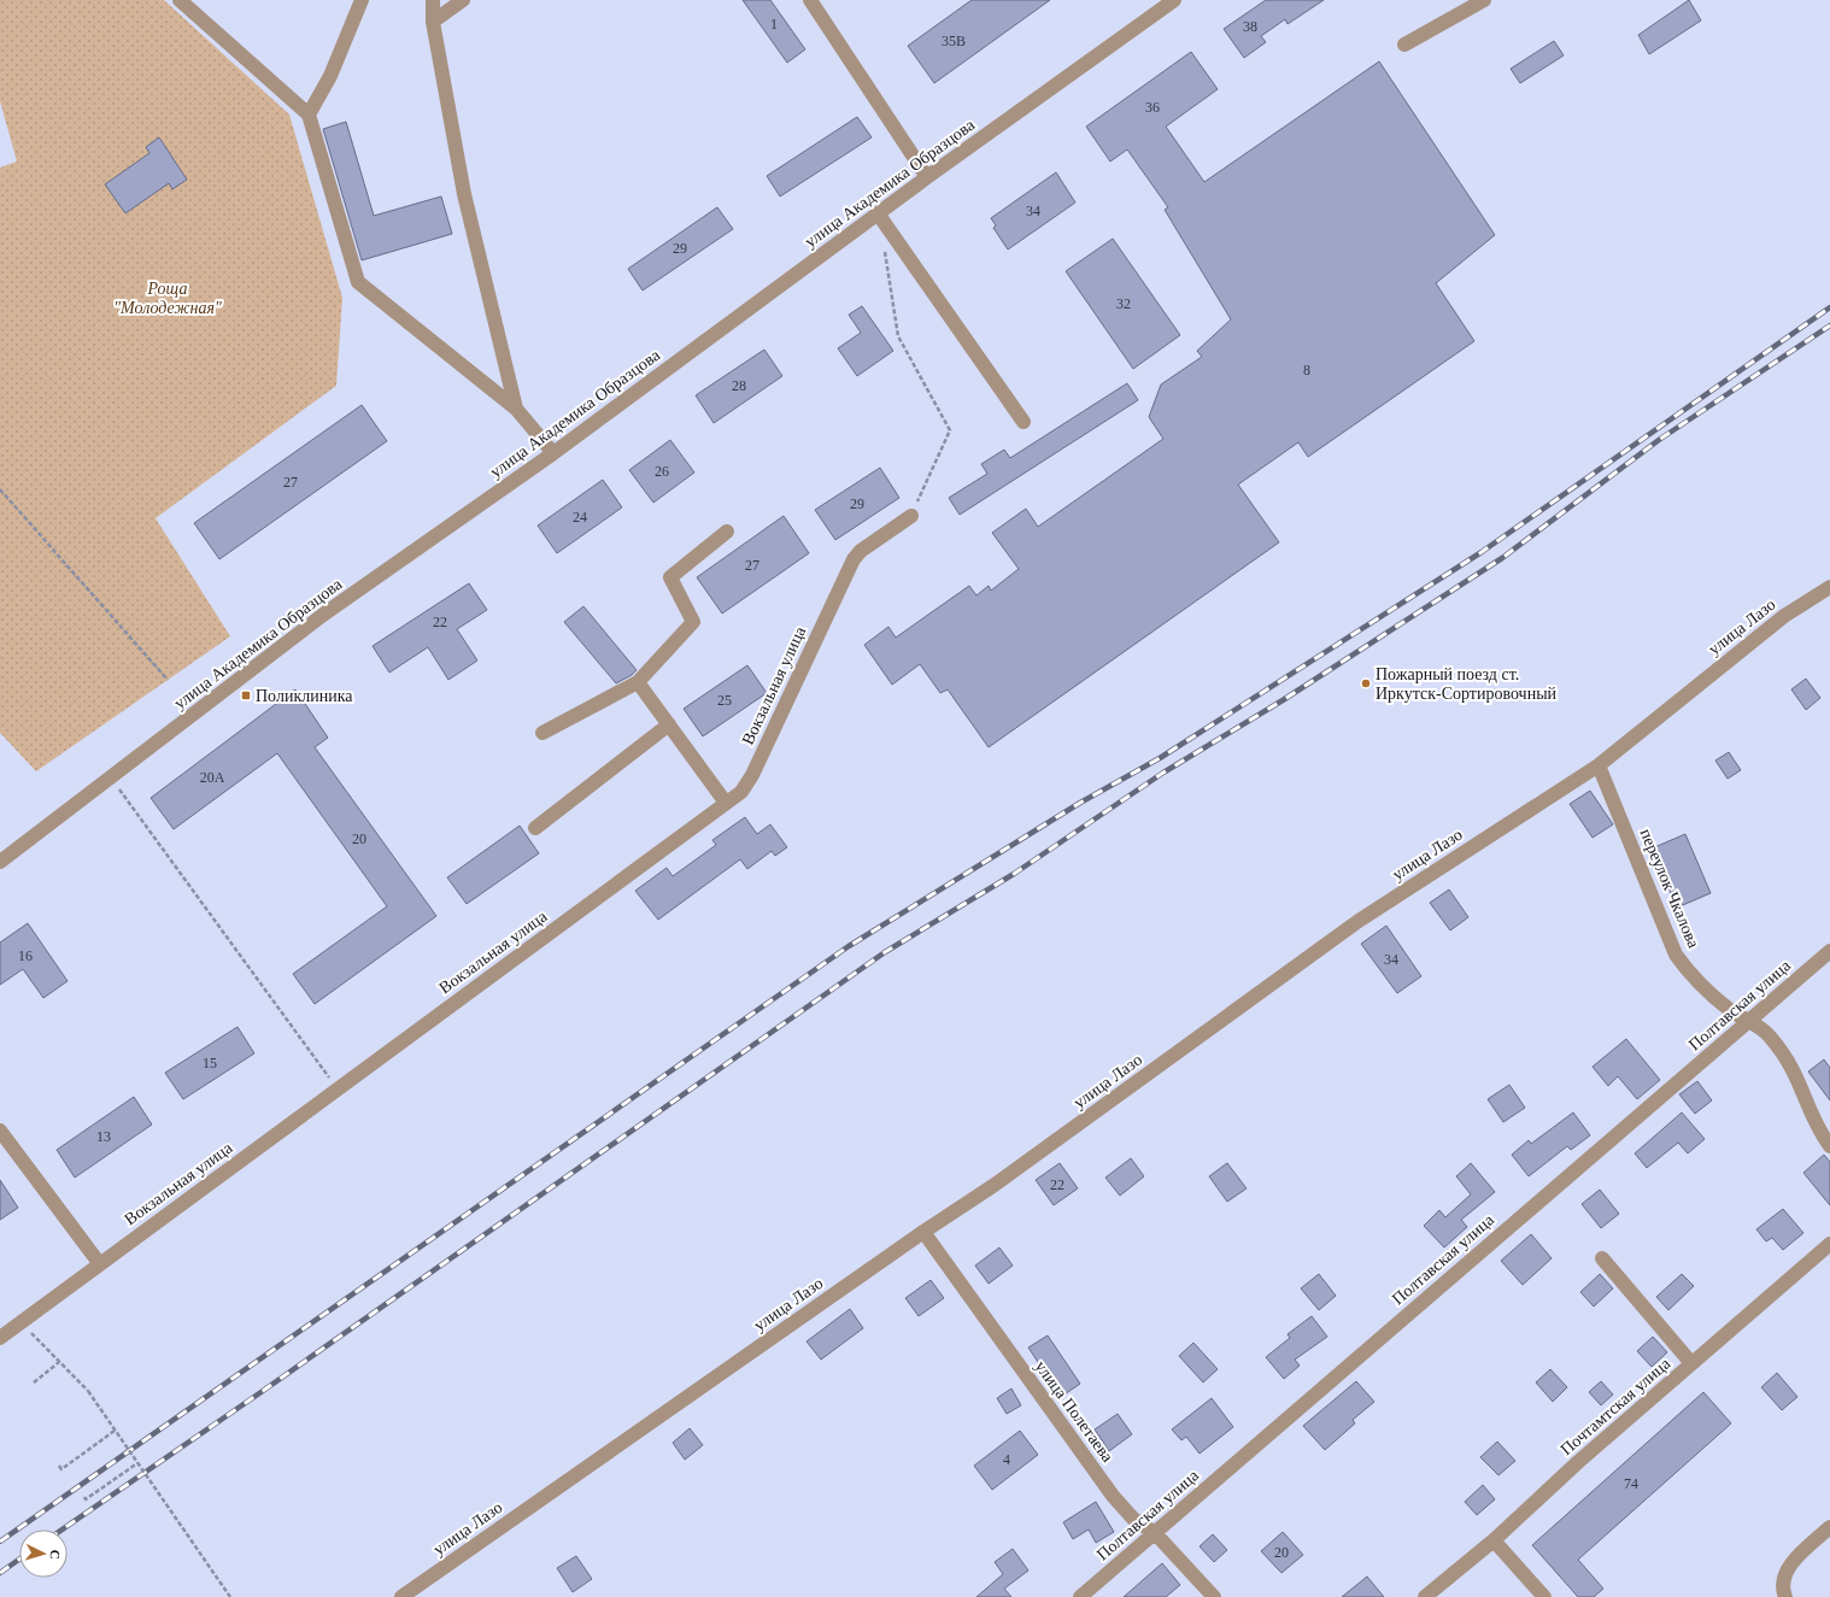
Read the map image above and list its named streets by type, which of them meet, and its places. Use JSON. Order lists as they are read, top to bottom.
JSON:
{
  "streets": {
    "street": [
      "улица Академика Образцова",
      "улица Лазо",
      "Вокзальная улица",
      "переулок Чкалова",
      "Полтавская улица",
      "Почтамтская улица",
      "улица Полетаева"
    ]
  },
  "crossings": [
    ["улица Лазо", "переулок Чкалова"],
    ["улица Лазо", "улица Полетаева"],
    ["переулок Чкалова", "Полтавская улица"],
    ["Полтавская улица", "улица Полетаева"]
  ],
  "parks": ["Роща \"Молодежная\""],
  "places": {
    "other": ["Пожарный поезд ст. Иркутск-Сортировочный"],
    "transit": ["Поликлиника"]
  },
  "house_numbers": [
    "1",
    "38",
    "35В",
    "36",
    "34",
    "29",
    "32",
    "8",
    "28",
    "26",
    "27",
    "29",
    "24",
    "27",
    "22",
    "25",
    "20А",
    "20",
    "16",
    "34",
    "15",
    "13",
    "22",
    "4",
    "74",
    "20"
  ],
  "north": "right"
}
